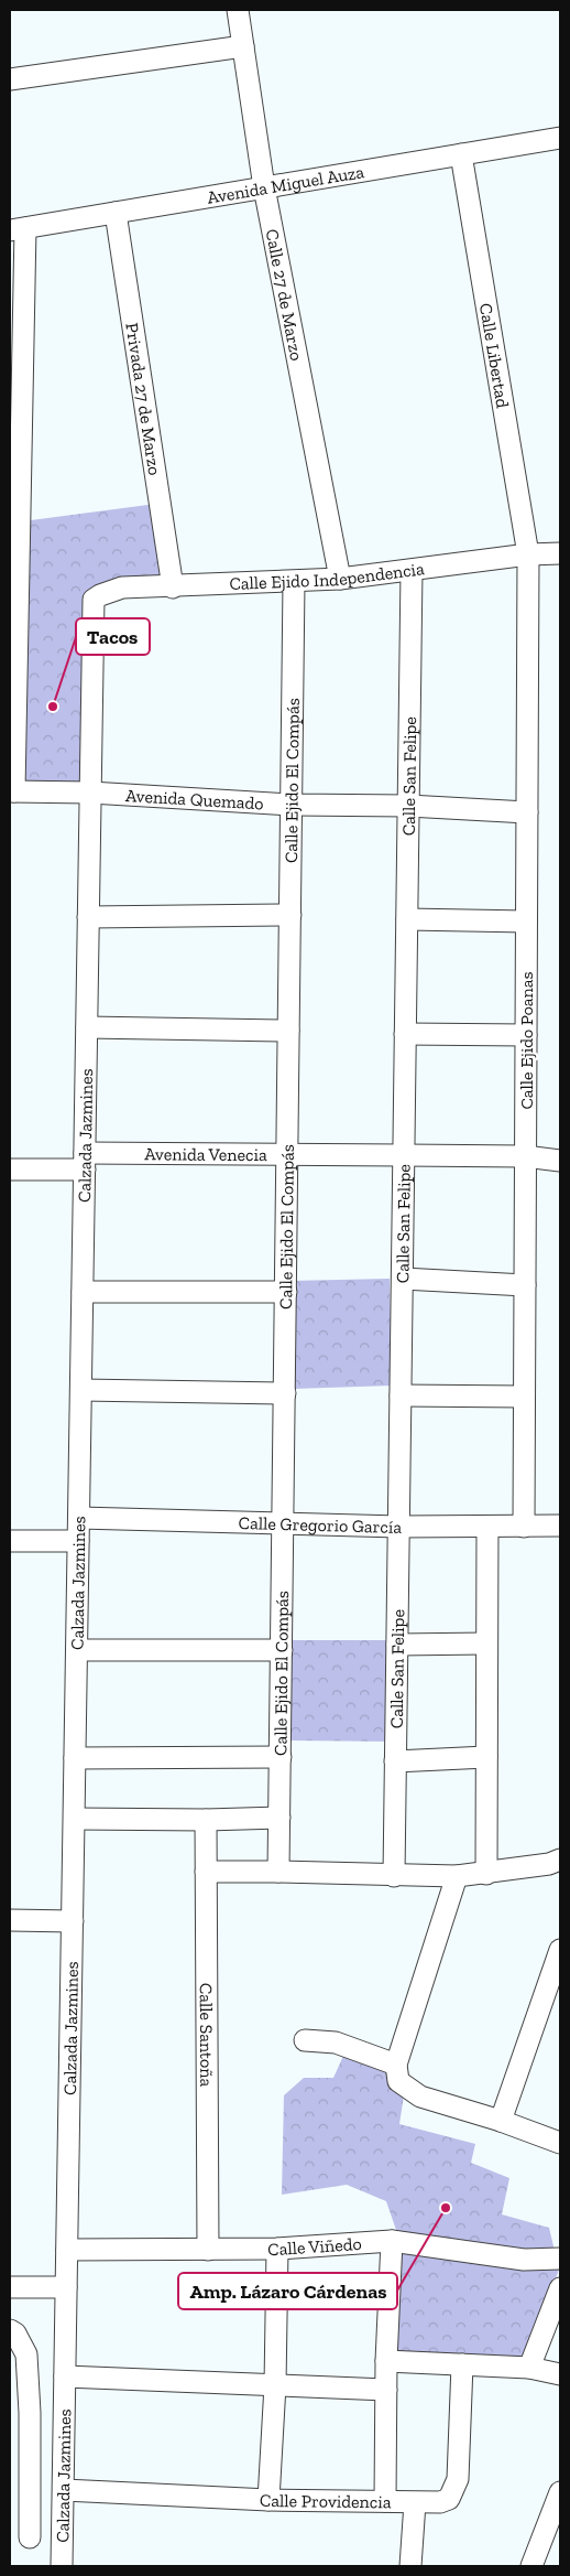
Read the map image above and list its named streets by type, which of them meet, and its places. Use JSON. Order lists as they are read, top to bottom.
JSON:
{
  "streets": {
    "street": [
      "Avenida Miguel Auza",
      "Calle 27 de Marzo",
      "Calle Libertad",
      "Privada 27 de Marzo",
      "Calle Ejido Independencia",
      "Calle San Felipe",
      "Calle Ejido El Compás",
      "Avenida Quemado",
      "Calle Ejido Poanas",
      "Calzada Jazmines",
      "Avenida Venecia",
      "Calle Gregorio García",
      "Calle Santoña",
      "Calle Viñedo",
      "Calle Providencia"
    ]
  },
  "crossings": [
    ["Avenida Miguel Auza", "Calle 27 de Marzo"],
    ["Avenida Miguel Auza", "Calle Libertad"],
    ["Avenida Miguel Auza", "Privada 27 de Marzo"],
    ["Calle 27 de Marzo", "Calle Ejido Independencia"],
    ["Calle Libertad", "Calle Ejido Independencia"],
    ["Calle Libertad", "Calle Ejido Poanas"],
    ["Privada 27 de Marzo", "Calle Ejido Independencia"],
    ["Calle Ejido Independencia", "Calle San Felipe"],
    ["Calle Ejido Independencia", "Calle Ejido El Compás"],
    ["Calle Ejido Independencia", "Calle Ejido Poanas"],
    ["Calle Ejido Independencia", "Calzada Jazmines"],
    ["Calle San Felipe", "Avenida Quemado"],
    ["Calle San Felipe", "Avenida Venecia"],
    ["Calle San Felipe", "Calle Gregorio García"],
    ["Calle Ejido El Compás", "Avenida Quemado"],
    ["Calle Ejido El Compás", "Avenida Venecia"],
    ["Calle Ejido El Compás", "Calle Gregorio García"],
    ["Avenida Quemado", "Calle Ejido Poanas"],
    ["Avenida Quemado", "Calzada Jazmines"],
    ["Calle Ejido Poanas", "Avenida Venecia"],
    ["Calle Ejido Poanas", "Calle Gregorio García"],
    ["Calzada Jazmines", "Avenida Venecia"],
    ["Calzada Jazmines", "Calle Gregorio García"],
    ["Calzada Jazmines", "Calle Viñedo"],
    ["Calzada Jazmines", "Calle Providencia"],
    ["Calle Santoña", "Calle Viñedo"]
  ],
  "places": ["Tacos", "Amp. Lázaro Cárdenas"]
}
